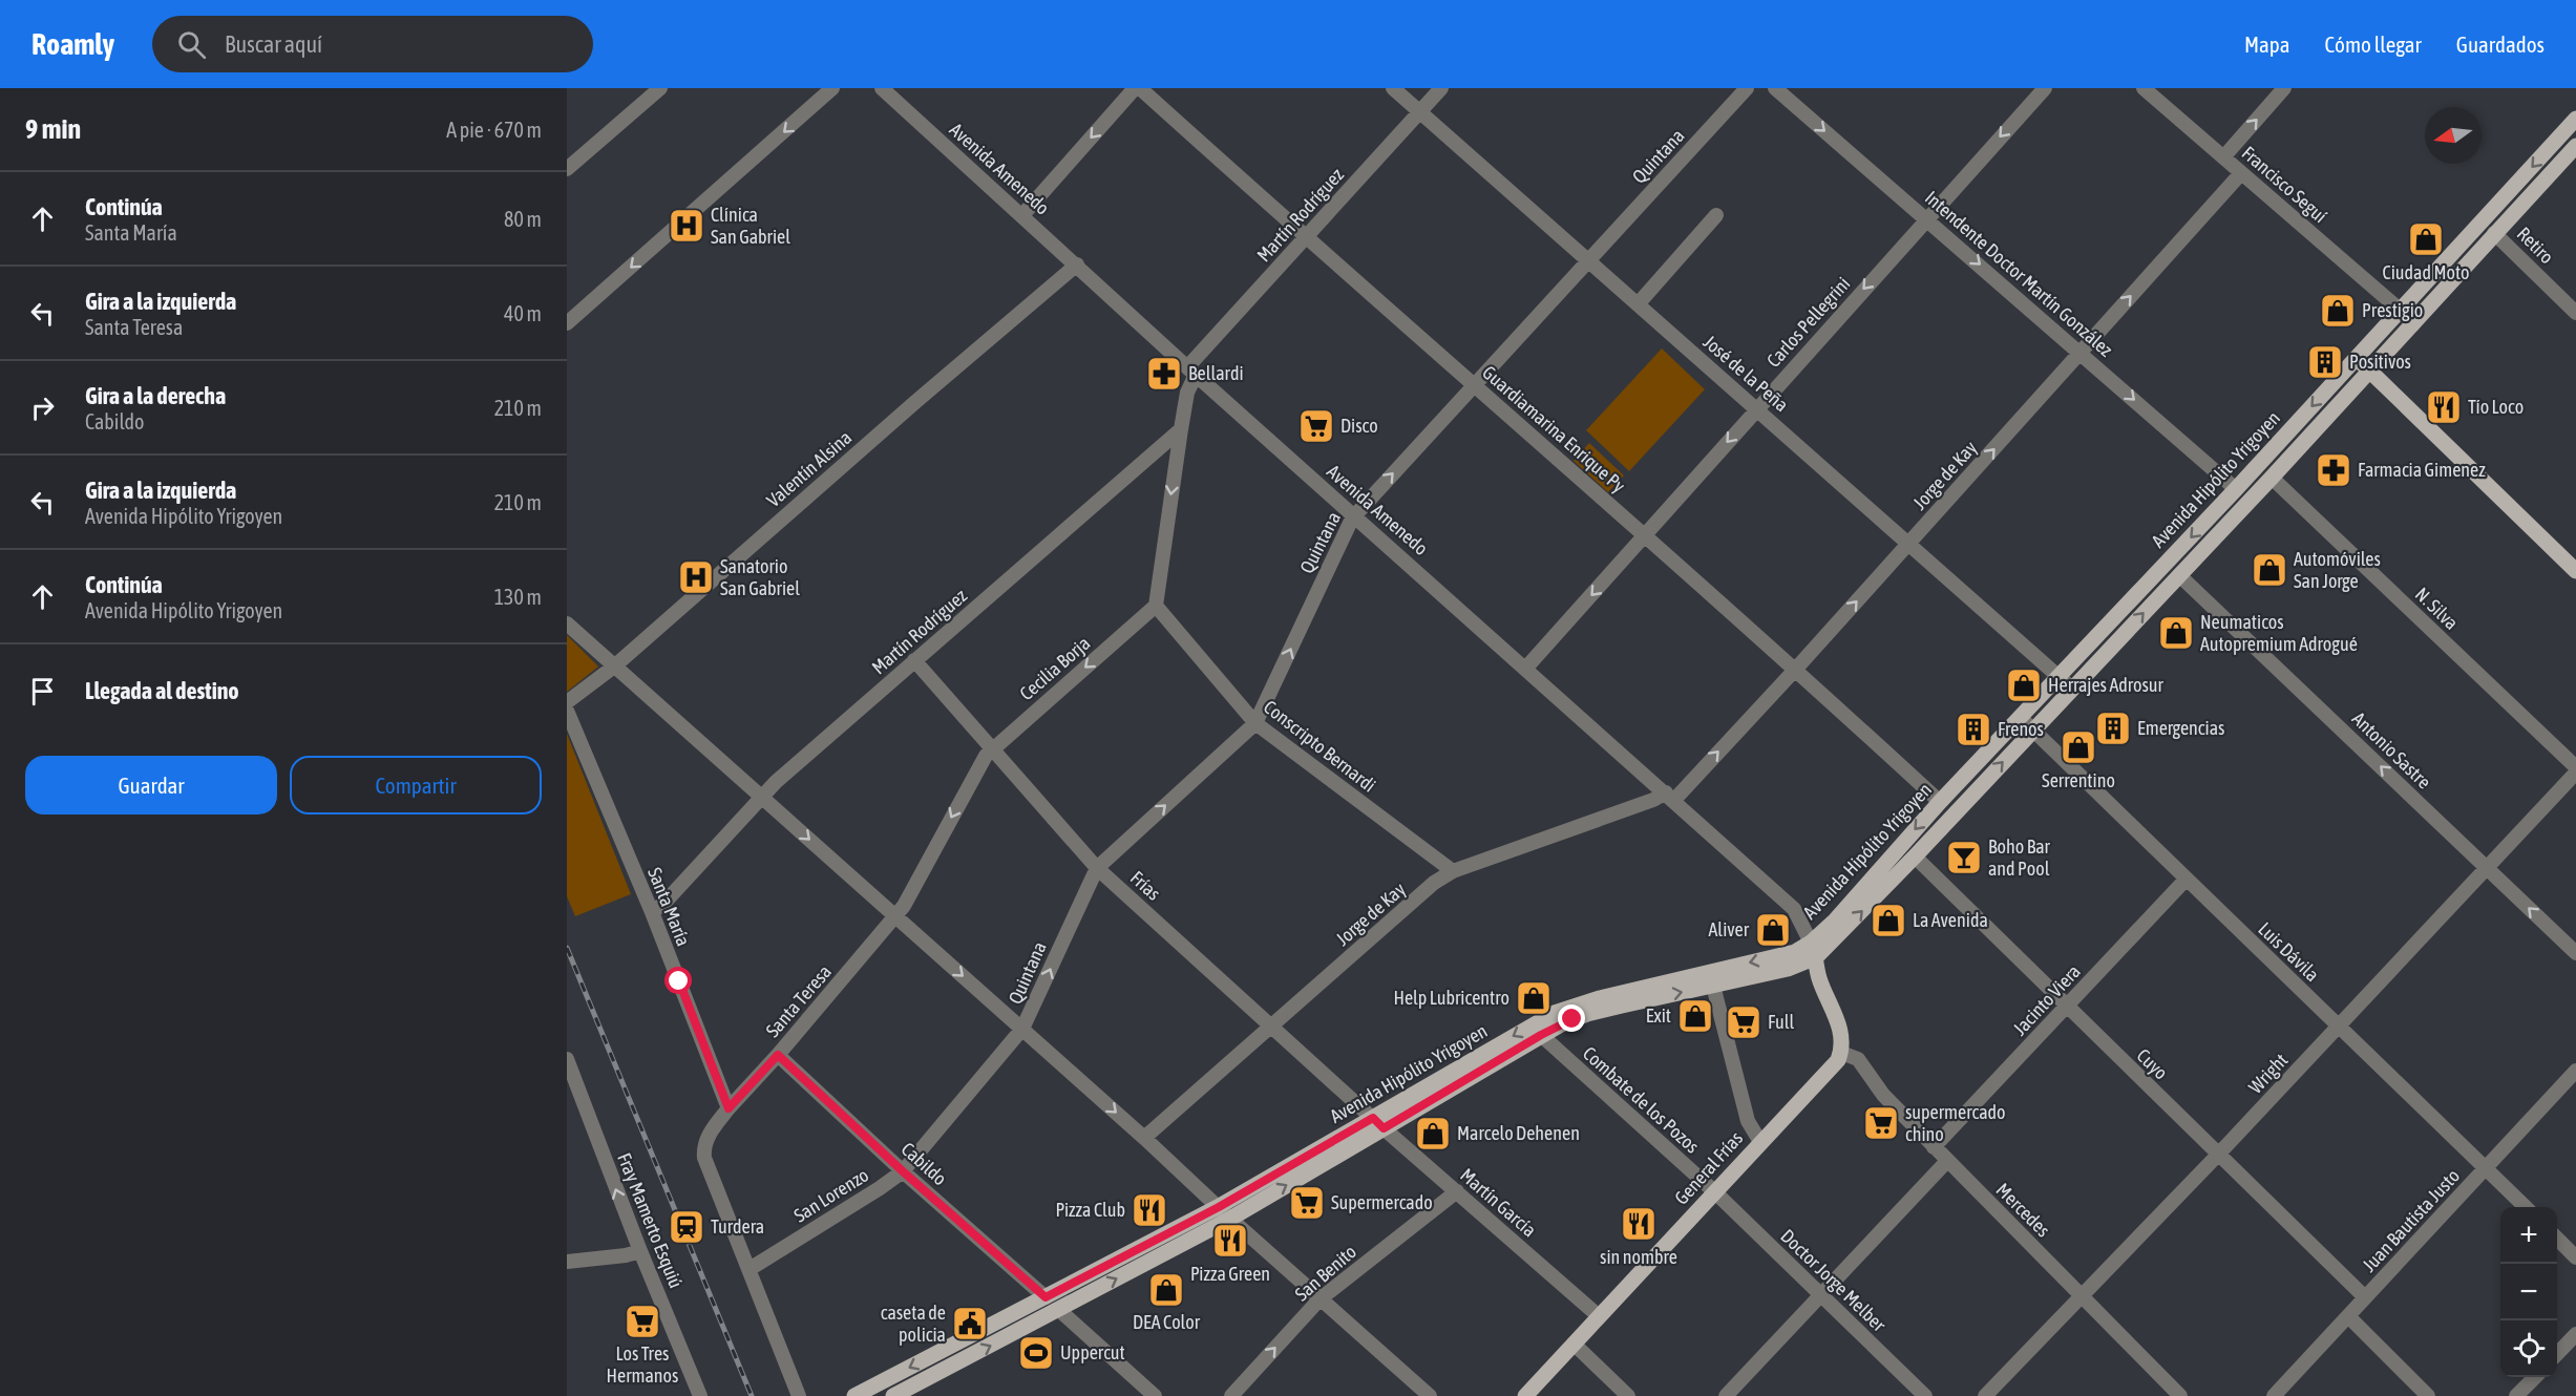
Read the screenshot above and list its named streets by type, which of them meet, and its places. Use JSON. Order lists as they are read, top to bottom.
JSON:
{
  "streets": {
    "main road": ["Avenida Hipólito Yrigoyen", "General Frías"],
    "street": [
      "Quintana",
      "Avenida Amenedo",
      "Francisco Seguí",
      "Martín Rodríguez",
      "Retiro",
      "Intendente Doctor Martín González",
      "Carlos Pellegrini",
      "José de la Peña",
      "Guardiamarina Enrique Py",
      "Valentín Alsina",
      "Jorge de Kay",
      "N. Silva",
      "Cecilia Borja",
      "Conscripto Bernardi",
      "Antonio Sastre",
      "Frías",
      "Santa María",
      "Luis Dávila",
      "Jacinto Viera",
      "Santa Teresa",
      "Cuyo",
      "Wright",
      "Combate de los Pozos",
      "Cabildo",
      "San Lorenzo",
      "Martín García",
      "Mercedes",
      "Fray Mamerto Esquiú",
      "Juan Bautista Justo",
      "San Benito",
      "Doctor Jorge Melber"
    ]
  },
  "crossings": [
    ["Quintana", "Avenida Amenedo"],
    ["Quintana", "José de la Peña"],
    ["Quintana", "Guardiamarina Enrique Py"],
    ["Quintana", "Conscripto Bernardi"],
    ["Quintana", "Frías"],
    ["Quintana", "San Lorenzo"],
    ["Avenida Amenedo", "Martín Rodríguez"],
    ["Avenida Amenedo", "Carlos Pellegrini"],
    ["Avenida Amenedo", "Valentín Alsina"],
    ["Avenida Amenedo", "Jorge de Kay"],
    ["Avenida Amenedo", "Avenida Hipólito Yrigoyen"],
    ["Francisco Seguí", "Jorge de Kay"],
    ["Francisco Seguí", "Avenida Hipólito Yrigoyen"],
    ["Martín Rodríguez", "José de la Peña"],
    ["Martín Rodríguez", "Guardiamarina Enrique Py"],
    ["Martín Rodríguez", "Frías"],
    ["Martín Rodríguez", "Santa María"],
    ["Retiro", "Avenida Hipólito Yrigoyen"],
    ["Intendente Doctor Martín González", "Carlos Pellegrini"],
    ["Intendente Doctor Martín González", "Jorge de Kay"],
    ["Intendente Doctor Martín González", "Avenida Hipólito Yrigoyen"],
    ["Carlos Pellegrini", "José de la Peña"],
    ["Carlos Pellegrini", "Guardiamarina Enrique Py"],
    ["José de la Peña", "Jorge de Kay"],
    ["José de la Peña", "Avenida Hipólito Yrigoyen"],
    ["Guardiamarina Enrique Py", "Jorge de Kay"],
    ["Guardiamarina Enrique Py", "Avenida Hipólito Yrigoyen"],
    ["Jorge de Kay", "Conscripto Bernardi"],
    ["Jorge de Kay", "Frías"],
    ["Avenida Hipólito Yrigoyen", "N. Silva"],
    ["Avenida Hipólito Yrigoyen", "Antonio Sastre"],
    ["Avenida Hipólito Yrigoyen", "Frías"],
    ["Avenida Hipólito Yrigoyen", "Luis Dávila"],
    ["Avenida Hipólito Yrigoyen", "Cuyo"],
    ["Avenida Hipólito Yrigoyen", "Combate de los Pozos"],
    ["Avenida Hipólito Yrigoyen", "Cabildo"],
    ["Avenida Hipólito Yrigoyen", "Martín García"],
    ["Cecilia Borja", "Conscripto Bernardi"],
    ["Cecilia Borja", "Frías"],
    ["Cecilia Borja", "Santa Teresa"],
    ["Antonio Sastre", "Wright"],
    ["Frías", "Martín García"],
    ["Santa María", "Santa Teresa"],
    ["Luis Dávila", "Jacinto Viera"],
    ["Luis Dávila", "Wright"],
    ["Luis Dávila", "Juan Bautista Justo"],
    ["Jacinto Viera", "Cuyo"],
    ["Jacinto Viera", "Mercedes"],
    ["Santa Teresa", "Cabildo"],
    ["Cuyo", "Wright"],
    ["Cuyo", "Juan Bautista Justo"],
    ["Wright", "Mercedes"],
    ["Combate de los Pozos", "General Frías"],
    ["Combate de los Pozos", "Doctor Jorge Melber"],
    ["Cabildo", "San Lorenzo"],
    ["General Frías", "Martín García"],
    ["General Frías", "Mercedes"],
    ["General Frías", "Doctor Jorge Melber"],
    ["Martín García", "San Benito"]
  ],
  "one_way": [
    "Quintana",
    "Intendente Doctor Martín González",
    "Carlos Pellegrini",
    "Jorge de Kay",
    "Cecilia Borja",
    "Antonio Sastre",
    "Fray Mamerto Esquiú",
    "San Benito"
  ],
  "places": {
    "hospital": ["Clínica San Gabriel", "Sanatorio San Gabriel"],
    "shop": [
      "Ciudad Moto",
      "Prestigio",
      "Automóviles San Jorge",
      "Neumaticos Autopremium Adrogué",
      "Herrajes Adrosur",
      "Serrentino",
      "La Avenida",
      "Aliver",
      "Help Lubricentro",
      "Exit",
      "Marcelo Dehenen",
      "DEA Color"
    ],
    "building": ["Positivos", "Emergencias", "Frenos"],
    "pharmacy": ["Bellardi", "Farmacia Gimenez"],
    "restaurant": [
      "Tío Loco",
      "Pizza Club",
      "sin nombre",
      "Pizza Green"
    ],
    "supermarket": [
      "Disco",
      "Full",
      "supermercado chino",
      "Supermercado",
      "Los Tres Hermanos"
    ],
    "bar": ["Boho Bar and Pool"],
    "station": ["Turdera"],
    "public building": ["caseta de policia"],
    "sports": ["Uppercut"]
  },
  "north": "left",
  "page": {
    "header": "Roamly",
    "search": "Buscar aquí",
    "nav": ["Mapa", "Cómo llegar", "Guardados"],
    "heading": ["9 min", "A pie · 670 m"],
    "list": [
      ["Continúa", "Santa María", "80 m"],
      ["Gira a la izquierda", "Santa Teresa", "40 m"],
      ["Gira a la derecha", "Cabildo", "210 m"],
      ["Gira a la izquierda", "Avenida Hipólito Yrigoyen", "210 m"],
      ["Continúa", "Avenida Hipólito Yrigoyen", "130 m"],
      "Llegada al destino"
    ],
    "buttons": ["Guardar", "Compartir"],
    "map_buttons": ["+", "−"]
  }
}
